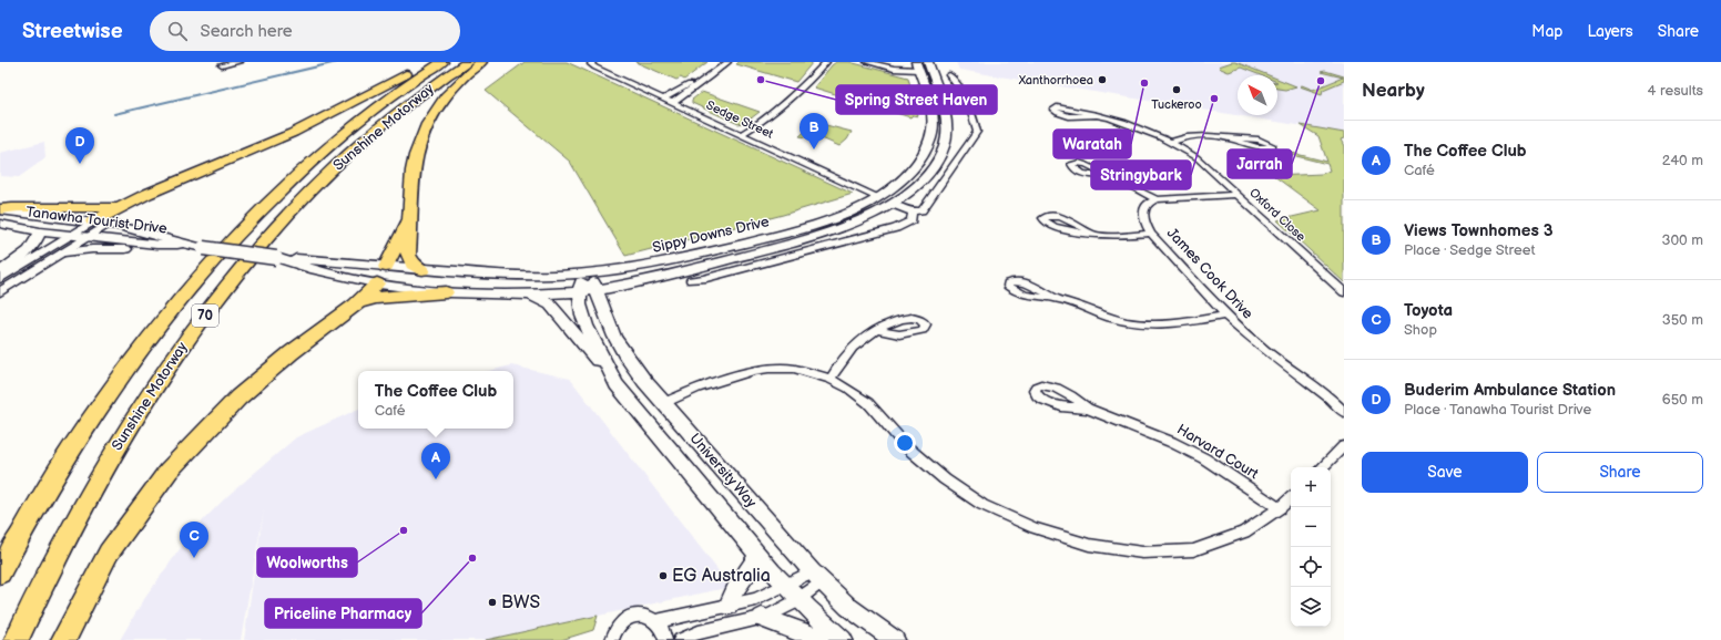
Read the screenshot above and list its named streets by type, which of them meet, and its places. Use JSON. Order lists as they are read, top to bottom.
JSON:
{
  "streets": {
    "highway": ["Sunshine Motorway", "70"],
    "main road": ["Tanawha Tourist Drive", "Sippy Downs Drive", "University Way"],
    "street": [
      "Sedge Street",
      "Oxford Close",
      "James Cook Drive",
      "Harvard Court"
    ]
  },
  "crossings": [
    ["Sedge Street", "Sippy Downs Drive"],
    ["Tanawha Tourist Drive", "Sippy Downs Drive"],
    ["Sippy Downs Drive", "University Way"]
  ],
  "places": [
    "Spring Street Haven",
    "Xanthorrhoea",
    "Jarrah",
    "Waratah",
    "Tuckeroo",
    "Stringybark",
    "Woolworths",
    "Priceline Pharmacy",
    "EG Australia",
    "BWS"
  ],
  "north": "top left",
  "page": {
    "header": "Streetwise",
    "search": "Search here",
    "nav": ["Map", "Layers", "Share"],
    "heading": ["Nearby", "4 results"],
    "pins": [
      "B",
      "D",
      "A",
      "C"
    ],
    "list": [
      {
        "mark": "A",
        "name": "The Coffee Club",
        "note": "Café",
        "value": "240 m"
      },
      {
        "mark": "B",
        "name": "Views Townhomes 3",
        "note": "Place · Sedge Street",
        "value": "300 m"
      },
      {
        "mark": "C",
        "name": "Toyota",
        "note": "Shop",
        "value": "350 m"
      },
      {
        "mark": "D",
        "name": "Buderim Ambulance Station",
        "note": "Place · Tanawha Tourist Drive",
        "value": "650 m"
      }
    ],
    "popup": ["The Coffee Club", "Café"],
    "buttons": ["Save", "Share"],
    "map_buttons": ["+", "−"]
  }
}
